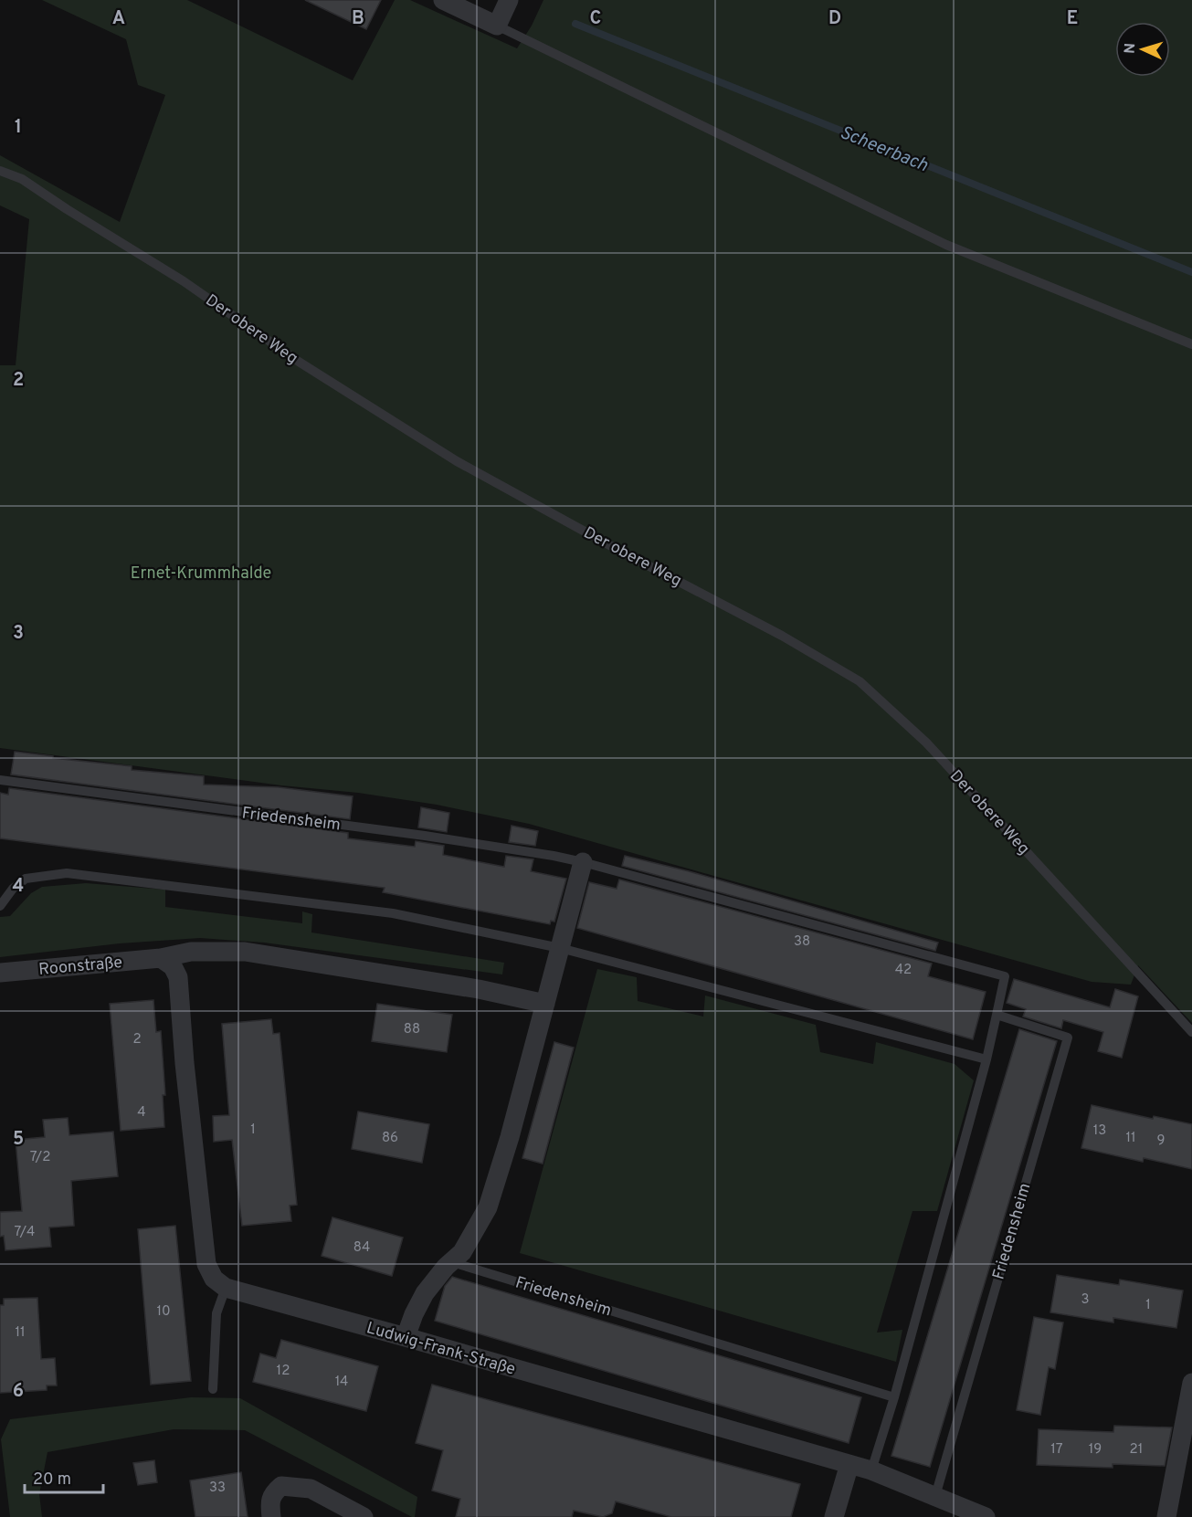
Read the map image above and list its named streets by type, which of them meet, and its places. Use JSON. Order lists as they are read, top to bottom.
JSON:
{
  "streets": {
    "street": ["Roonstraße", "Ludwig-Frank-Straße"],
    "lane": ["Der obere Weg", "Friedensheim"]
  },
  "crossings": [
    ["Friedensheim", "Ludwig-Frank-Straße"]
  ],
  "water": ["Scheerbach"],
  "parks": ["Ernet-Krummhalde"],
  "house_numbers": [
    "38",
    "42",
    "88",
    "2",
    "4",
    "1",
    "13",
    "86",
    "11",
    "9",
    "7/2",
    "7/4",
    "84",
    "3",
    "1",
    "10",
    "11",
    "12",
    "14",
    "17",
    "19",
    "21",
    "33"
  ],
  "scale_bar": "20 m",
  "north": "left",
  "grid": {
    "columns": [
      "A",
      "B",
      "C",
      "D",
      "E"
    ],
    "rows": [
      "1",
      "2",
      "3",
      "4",
      "5",
      "6"
    ]
  }
}
